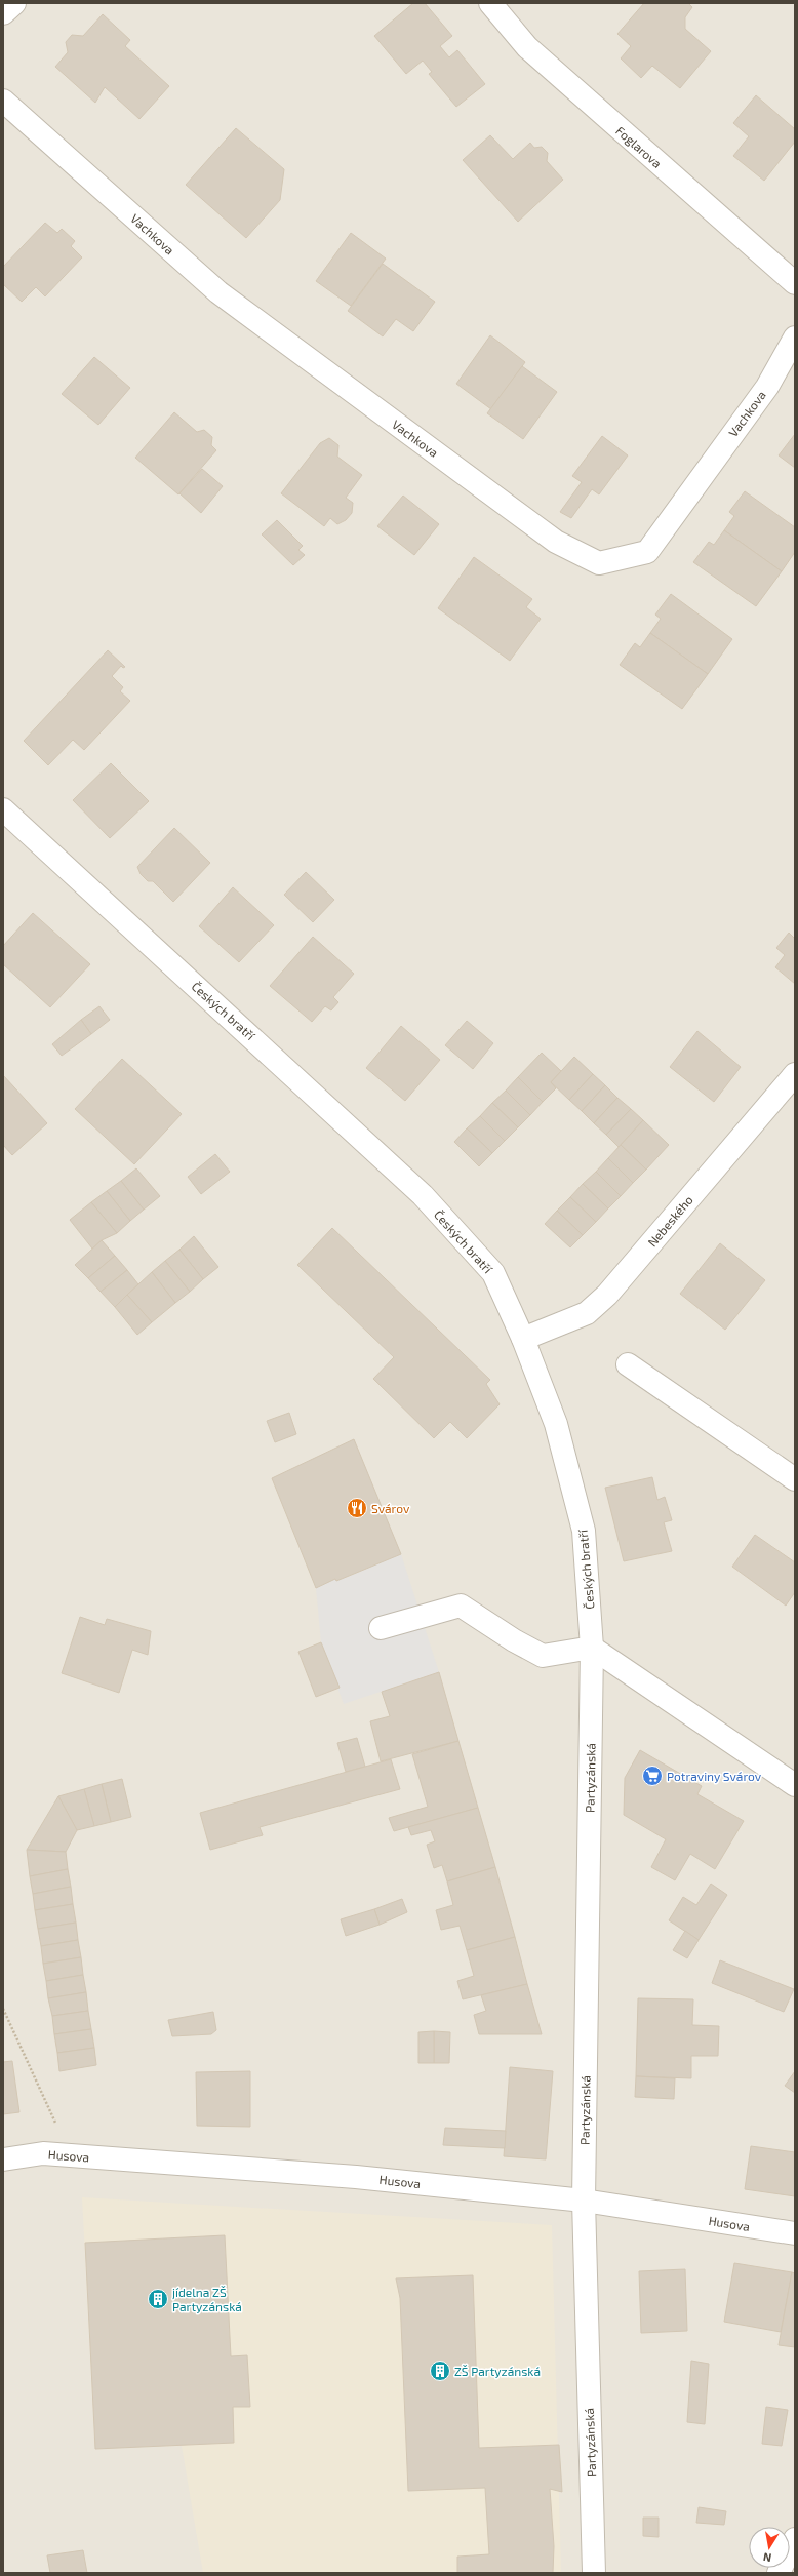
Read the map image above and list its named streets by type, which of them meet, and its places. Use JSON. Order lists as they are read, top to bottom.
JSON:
{
  "streets": {
    "street": [
      "Foglarova",
      "Vachkova",
      "Českých bratří",
      "Nebeského",
      "Partyzánská",
      "Husova"
    ]
  },
  "crossings": [
    ["Českých bratří", "Nebeského"],
    ["Českých bratří", "Partyzánská"],
    ["Partyzánská", "Husova"]
  ],
  "places": {
    "restaurant": ["Svárov"],
    "supermarket": ["Potraviny Svárov"],
    "building": ["jídelna ZŠ Partyzánská", "ZŠ Partyzánská"]
  },
  "north": "bottom"
}
